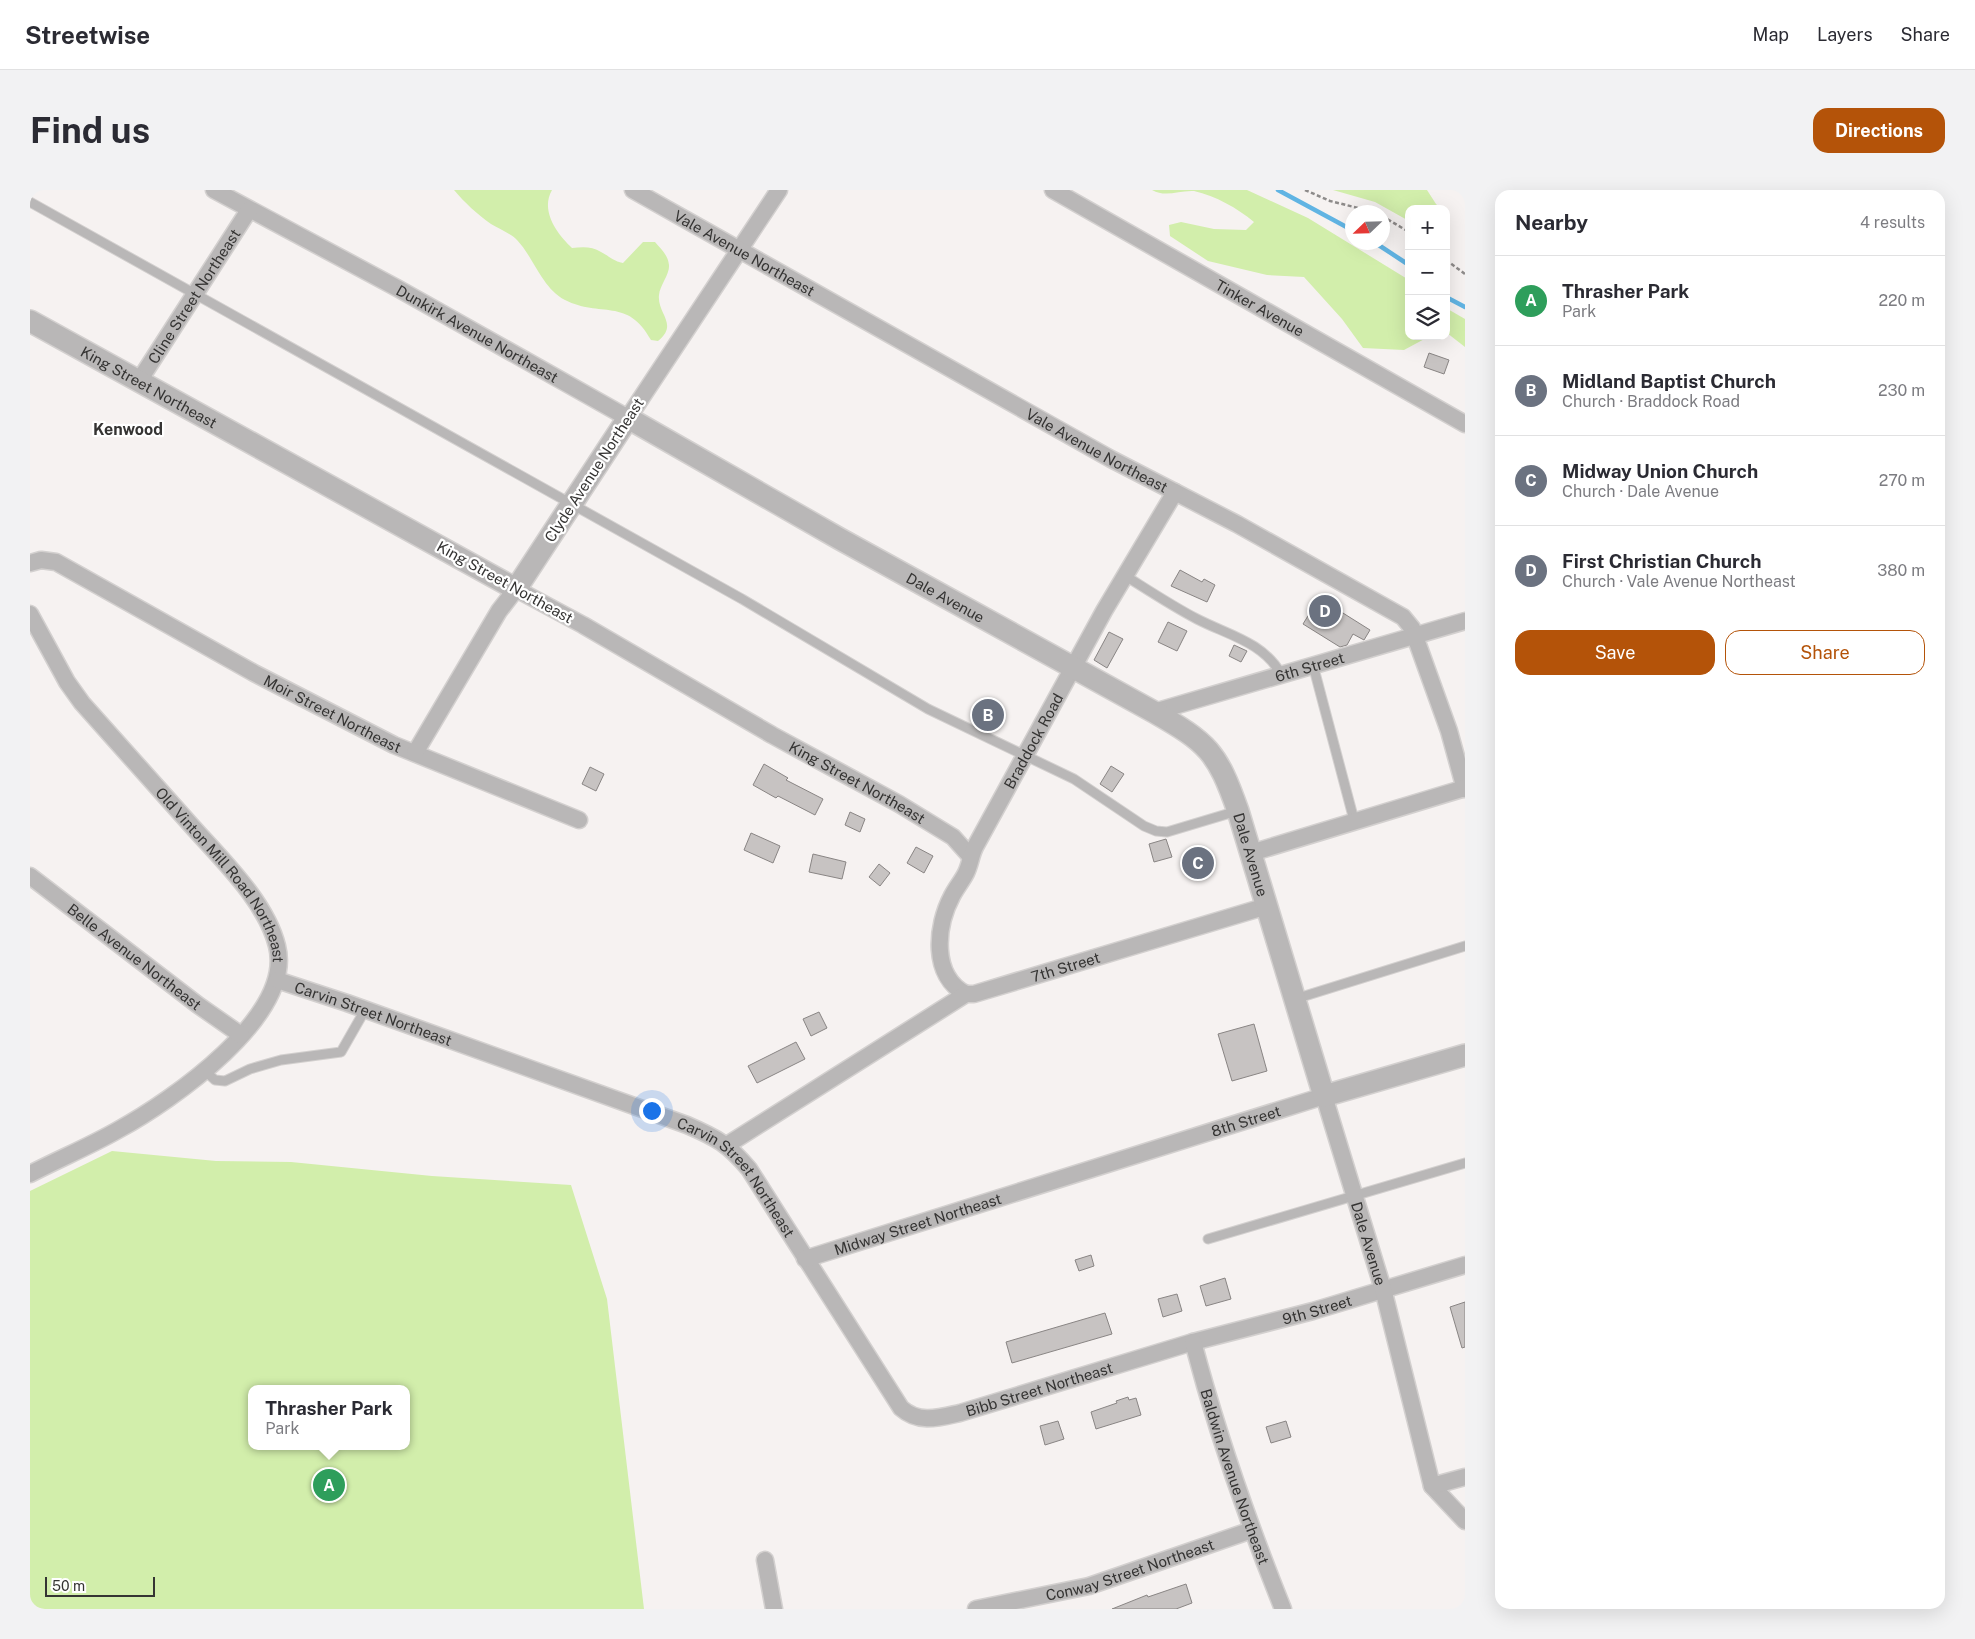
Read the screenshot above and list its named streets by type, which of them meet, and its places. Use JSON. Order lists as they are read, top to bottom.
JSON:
{
  "streets": {
    "street": [
      "Vale Avenue Northeast",
      "Cline Street Northeast",
      "Tinker Avenue",
      "Dunkirk Avenue Northeast",
      "King Street Northeast",
      "Clyde Avenue Northeast",
      "Dale Avenue",
      "6th Street",
      "Moir Street Northeast",
      "Braddock Road",
      "Old Vinton Mill Road Northeast",
      "Belle Avenue Northeast",
      "7th Street",
      "Carvin Street Northeast",
      "8th Street",
      "Midway Street Northeast",
      "9th Street",
      "Bibb Street Northeast",
      "Baldwin Avenue Northeast",
      "Conway Street Northeast"
    ]
  },
  "crossings": [
    ["Vale Avenue Northeast", "Clyde Avenue Northeast"],
    ["Vale Avenue Northeast", "6th Street"],
    ["Vale Avenue Northeast", "Braddock Road"],
    ["Cline Street Northeast", "Dunkirk Avenue Northeast"],
    ["Cline Street Northeast", "King Street Northeast"],
    ["Dunkirk Avenue Northeast", "Clyde Avenue Northeast"],
    ["Dunkirk Avenue Northeast", "Dale Avenue"],
    ["King Street Northeast", "Clyde Avenue Northeast"],
    ["King Street Northeast", "Braddock Road"],
    ["Clyde Avenue Northeast", "Moir Street Northeast"],
    ["Dale Avenue", "6th Street"],
    ["Dale Avenue", "Braddock Road"],
    ["Dale Avenue", "7th Street"],
    ["Dale Avenue", "8th Street"],
    ["Dale Avenue", "9th Street"],
    ["Braddock Road", "7th Street"],
    ["Old Vinton Mill Road Northeast", "Belle Avenue Northeast"],
    ["Old Vinton Mill Road Northeast", "Carvin Street Northeast"],
    ["7th Street", "Carvin Street Northeast"],
    ["Carvin Street Northeast", "Midway Street Northeast"],
    ["Carvin Street Northeast", "Bibb Street Northeast"],
    ["8th Street", "Midway Street Northeast"],
    ["9th Street", "Bibb Street Northeast"],
    ["9th Street", "Baldwin Avenue Northeast"],
    ["Baldwin Avenue Northeast", "Conway Street Northeast"]
  ],
  "districts": ["Kenwood"],
  "scale_bar": "50 m",
  "north": "bottom left",
  "page": {
    "header": "Streetwise",
    "nav": ["Map", "Layers", "Share"],
    "buttons": [
      "Directions",
      ["Save", "Share"]
    ],
    "title": "Find us",
    "heading": ["Nearby", "4 results"],
    "map_buttons": ["+", "−"],
    "list": [
      {
        "mark": "A",
        "name": "Thrasher Park",
        "note": "Park",
        "value": "220 m"
      },
      {
        "mark": "B",
        "name": "Midland Baptist Church",
        "note": "Church · Braddock Road",
        "value": "230 m"
      },
      {
        "mark": "C",
        "name": "Midway Union Church",
        "note": "Church · Dale Avenue",
        "value": "270 m"
      },
      {
        "mark": "D",
        "name": "First Christian Church",
        "note": "Church · Vale Avenue Northeast",
        "value": "380 m"
      }
    ],
    "pins": [
      "D",
      "B",
      "C",
      "A"
    ],
    "popup": ["Thrasher Park", "Park"],
    "scale": "50 m"
  }
}
